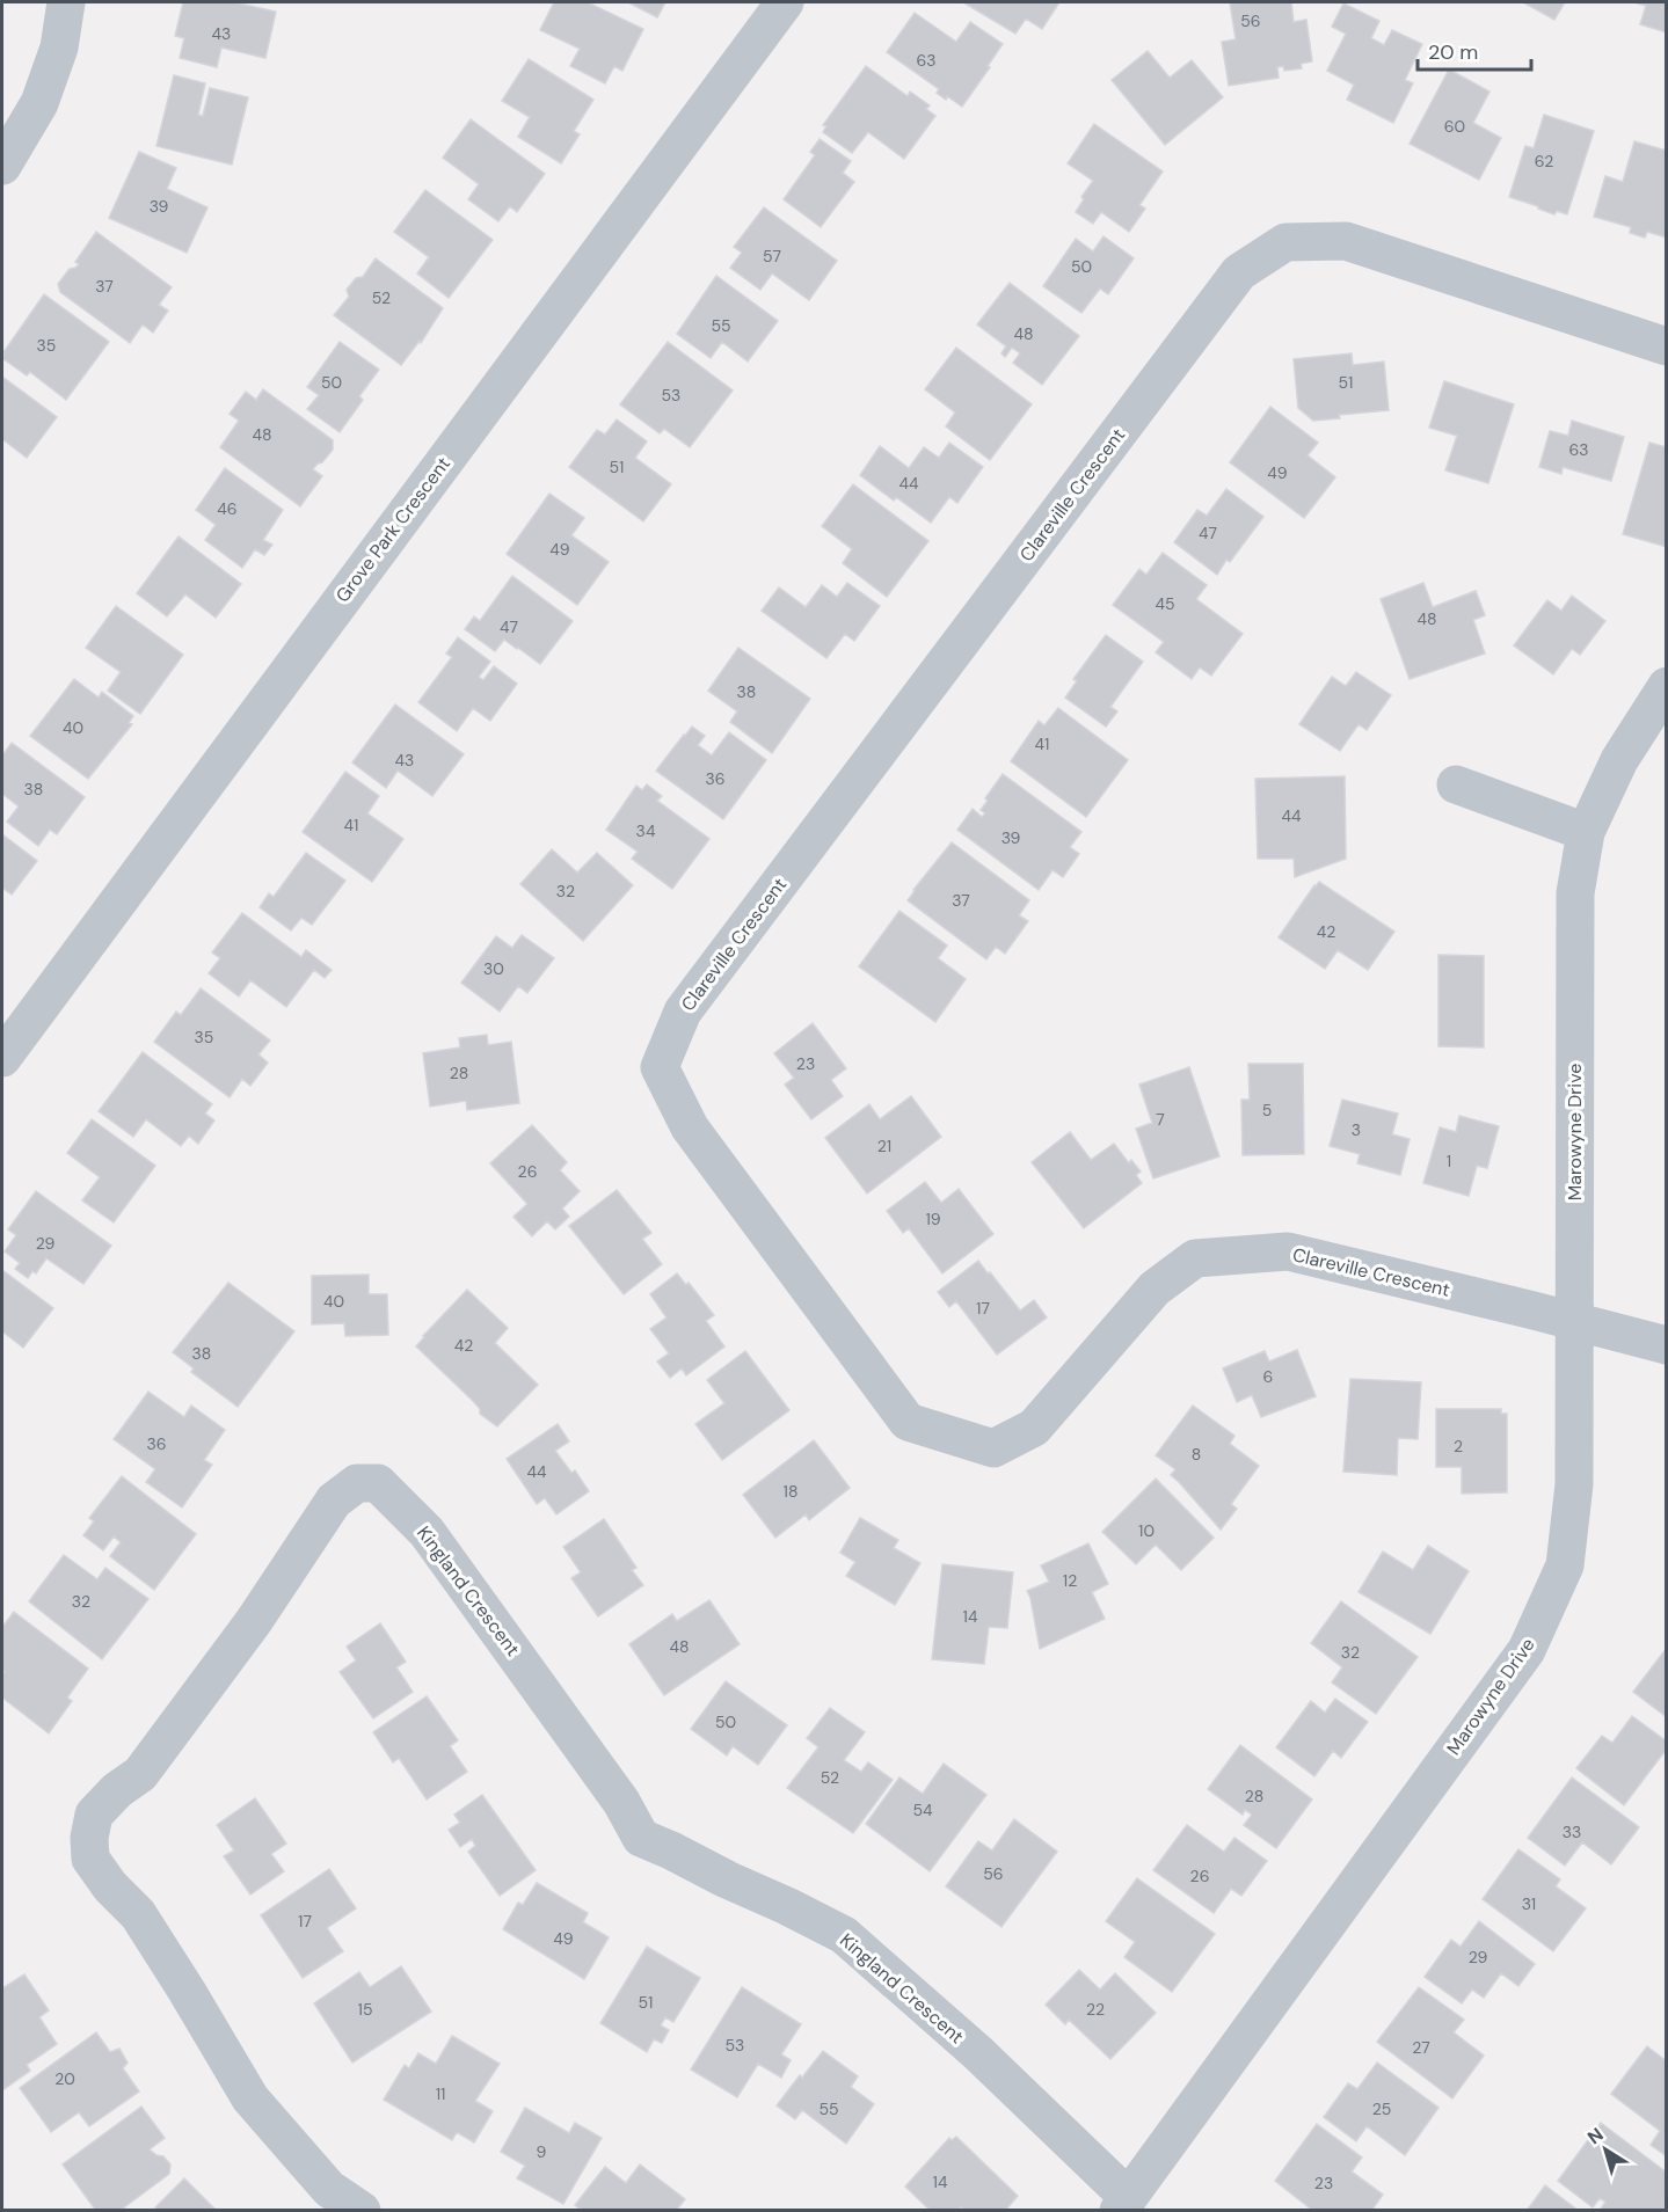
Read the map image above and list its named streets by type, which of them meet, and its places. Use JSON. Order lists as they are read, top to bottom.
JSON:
{
  "streets": {
    "street": [
      "Clareville Crescent",
      "Grove Park Crescent",
      "Marowyne Drive",
      "Kingland Crescent"
    ]
  },
  "crossings": [
    ["Clareville Crescent", "Marowyne Drive"],
    ["Marowyne Drive", "Kingland Crescent"]
  ],
  "house_numbers": [
    "56",
    "43",
    "63",
    "60",
    "62",
    "39",
    "57",
    "50",
    "37",
    "52",
    "55",
    "48",
    "35",
    "50",
    "51",
    "53",
    "48",
    "63",
    "51",
    "49",
    "44",
    "46",
    "47",
    "49",
    "45",
    "48",
    "47",
    "38",
    "40",
    "41",
    "43",
    "36",
    "38",
    "44",
    "41",
    "34",
    "39",
    "32",
    "37",
    "42",
    "30",
    "35",
    "23",
    "28",
    "5",
    "7",
    "3",
    "21",
    "1",
    "26",
    "19",
    "29",
    "40",
    "17",
    "42",
    "38",
    "6",
    "36",
    "2",
    "8",
    "44",
    "18",
    "10",
    "12",
    "32",
    "14",
    "48",
    "32",
    "50",
    "52",
    "28",
    "54",
    "33",
    "56",
    "26",
    "31",
    "17",
    "49",
    "29",
    "51",
    "15",
    "22",
    "53",
    "27",
    "20",
    "11",
    "55",
    "25",
    "9",
    "14",
    "23"
  ],
  "scale_bar": "20 m",
  "north": "top left"
}
